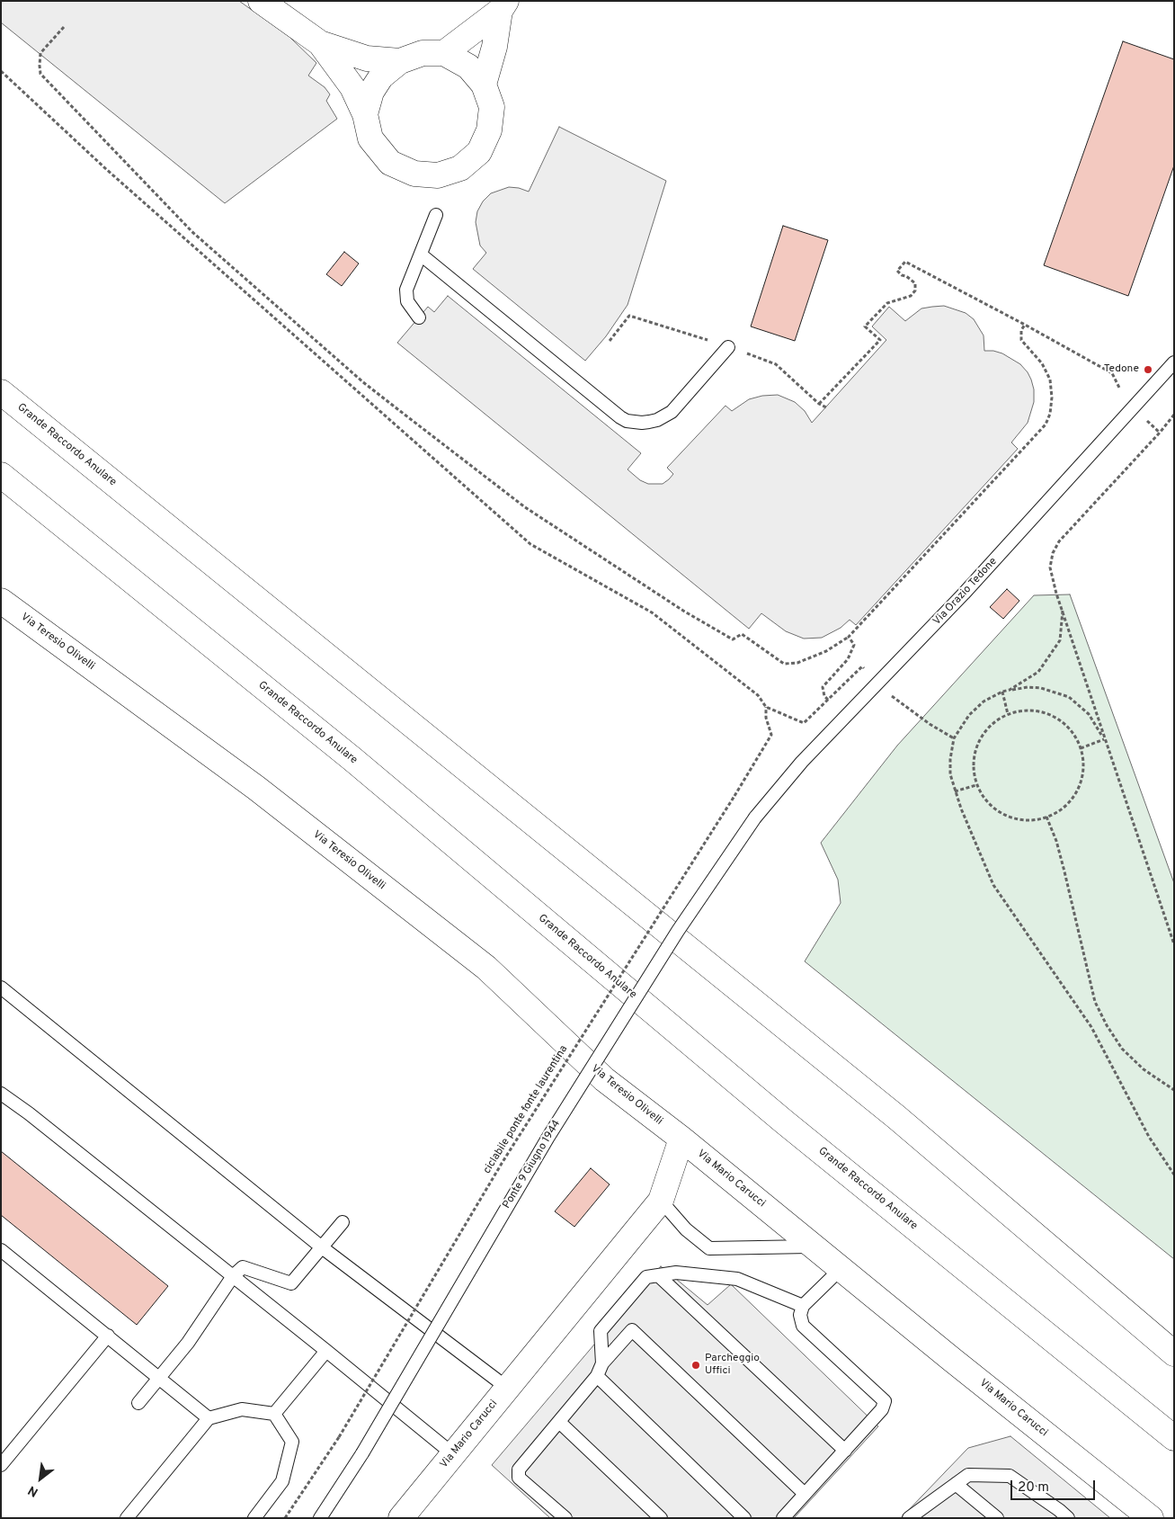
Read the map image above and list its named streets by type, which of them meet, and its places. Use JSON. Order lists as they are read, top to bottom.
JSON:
{
  "streets": {
    "main road": ["Grande Raccordo Anulare", "Via Teresio Olivelli", "Via Mario Carucci"],
    "lane": ["Via Orazio Tedone", "Ponte 9 Giugno 1944"],
    "path": ["ciclabile ponte fonte laurentina"]
  },
  "crossings": [
    ["Via Orazio Tedone", "Ponte 9 Giugno 1944"],
    ["Via Teresio Olivelli", "Via Mario Carucci"]
  ],
  "places": ["Tedone", "Parcheggio Uffici"],
  "scale_bar": "20 m",
  "north": "bottom left"
}
